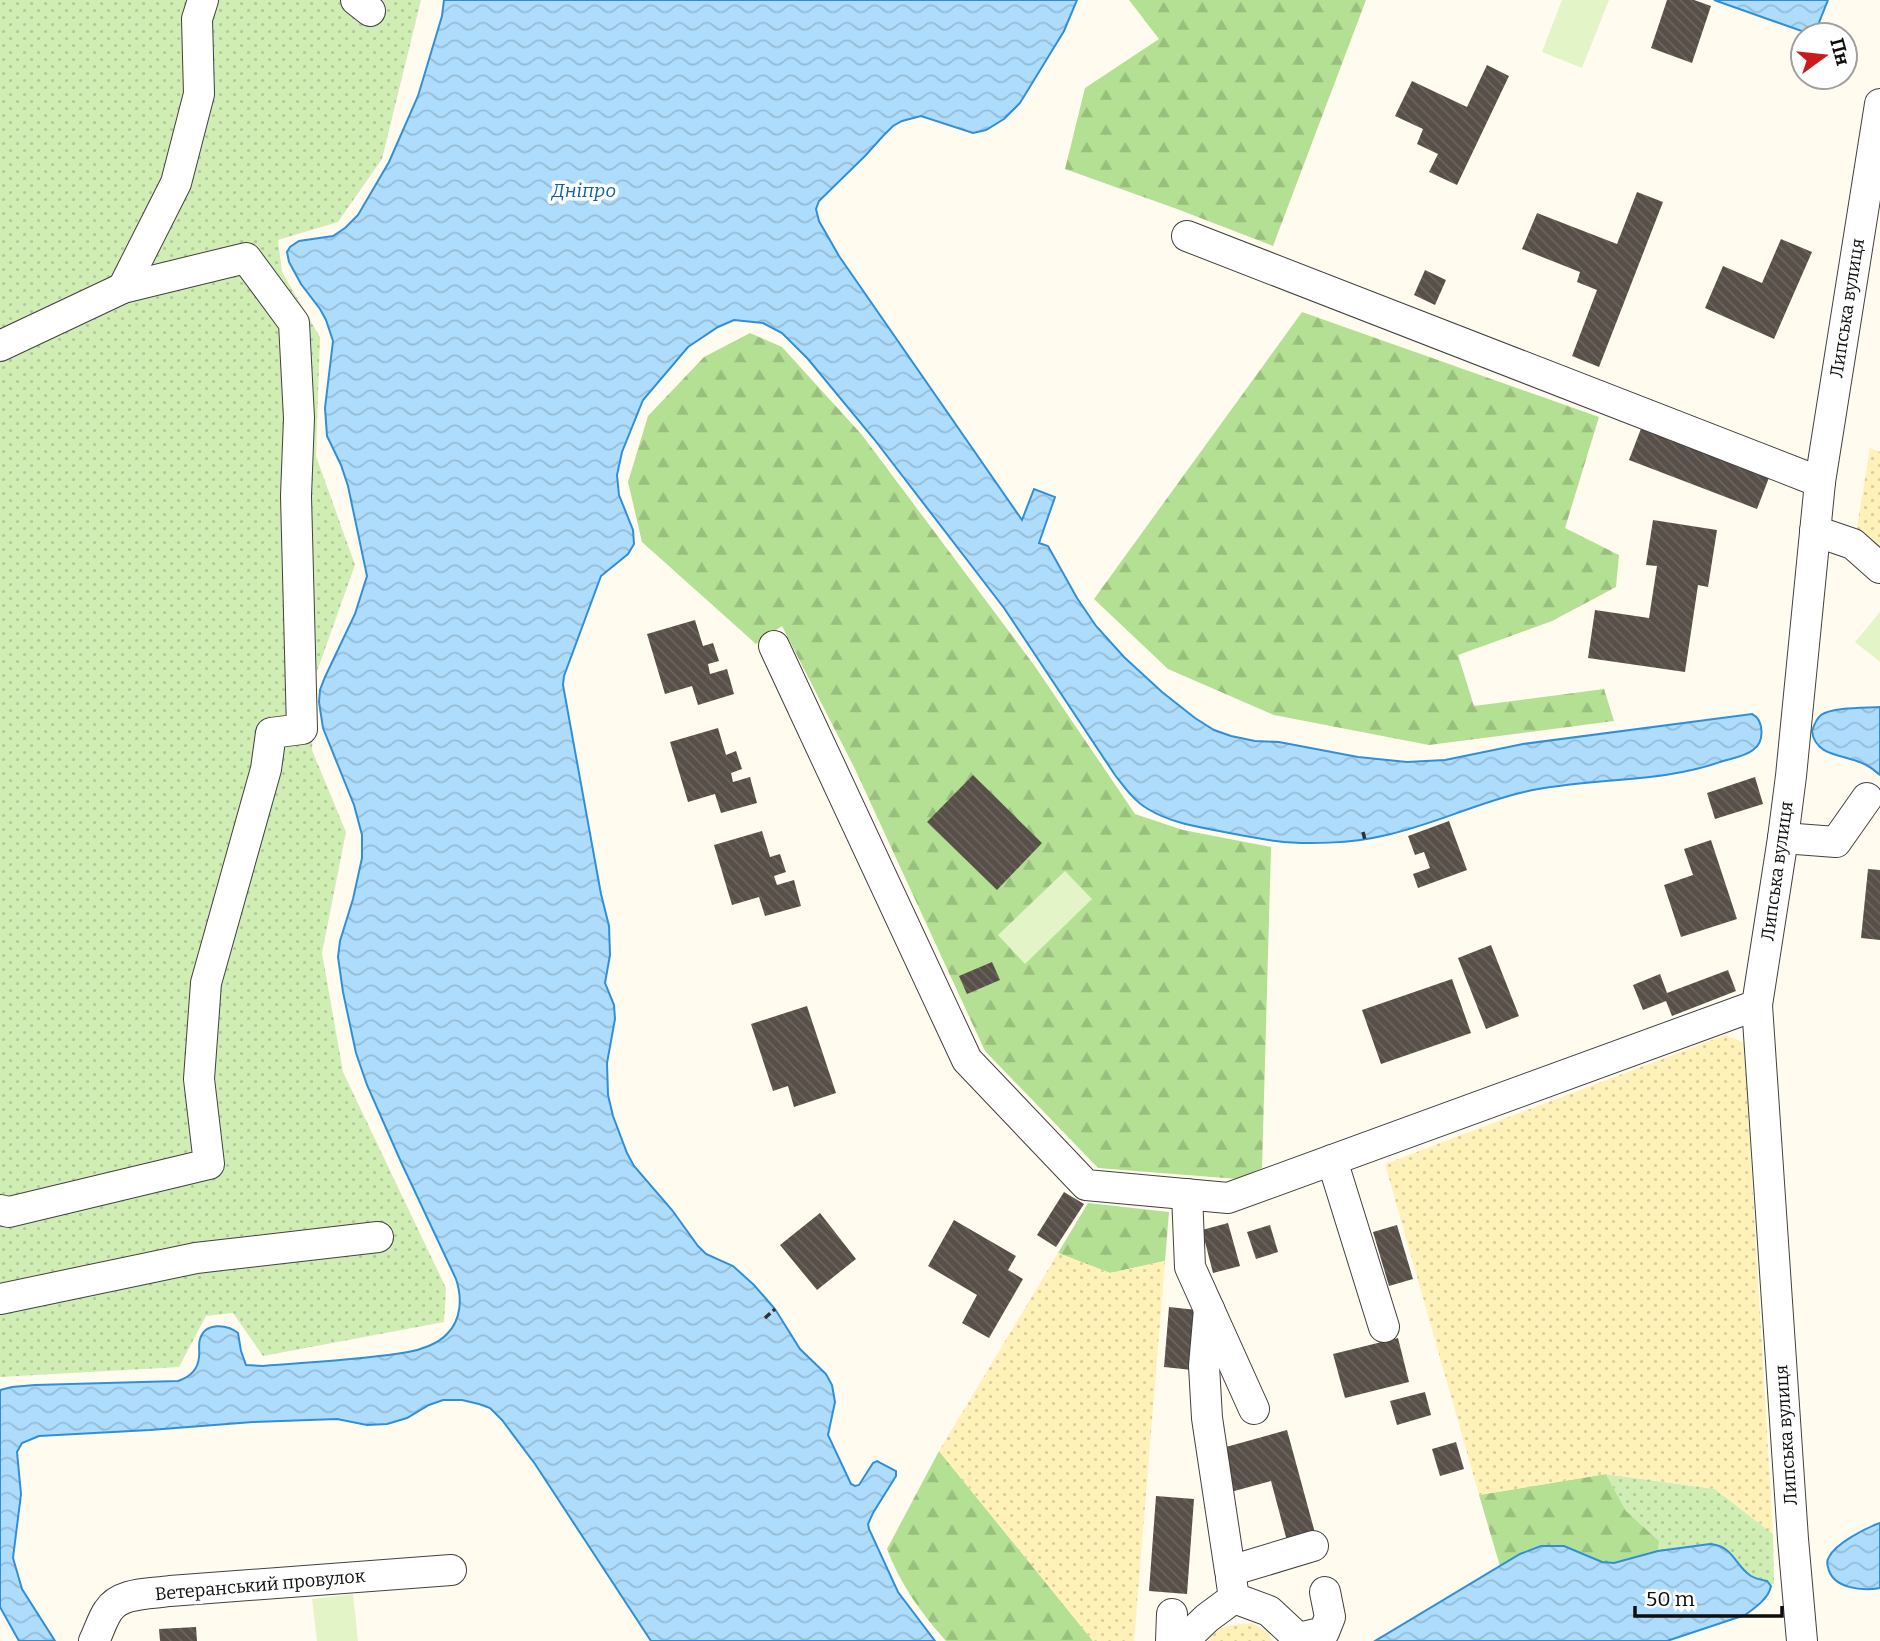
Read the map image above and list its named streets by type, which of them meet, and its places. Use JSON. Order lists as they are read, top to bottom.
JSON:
{
  "streets": {
    "street": ["Липська вулиця", "Ветеранський провулок"]
  },
  "water": ["Дніпро"],
  "scale_bar": "50 m",
  "north": "right"
}
